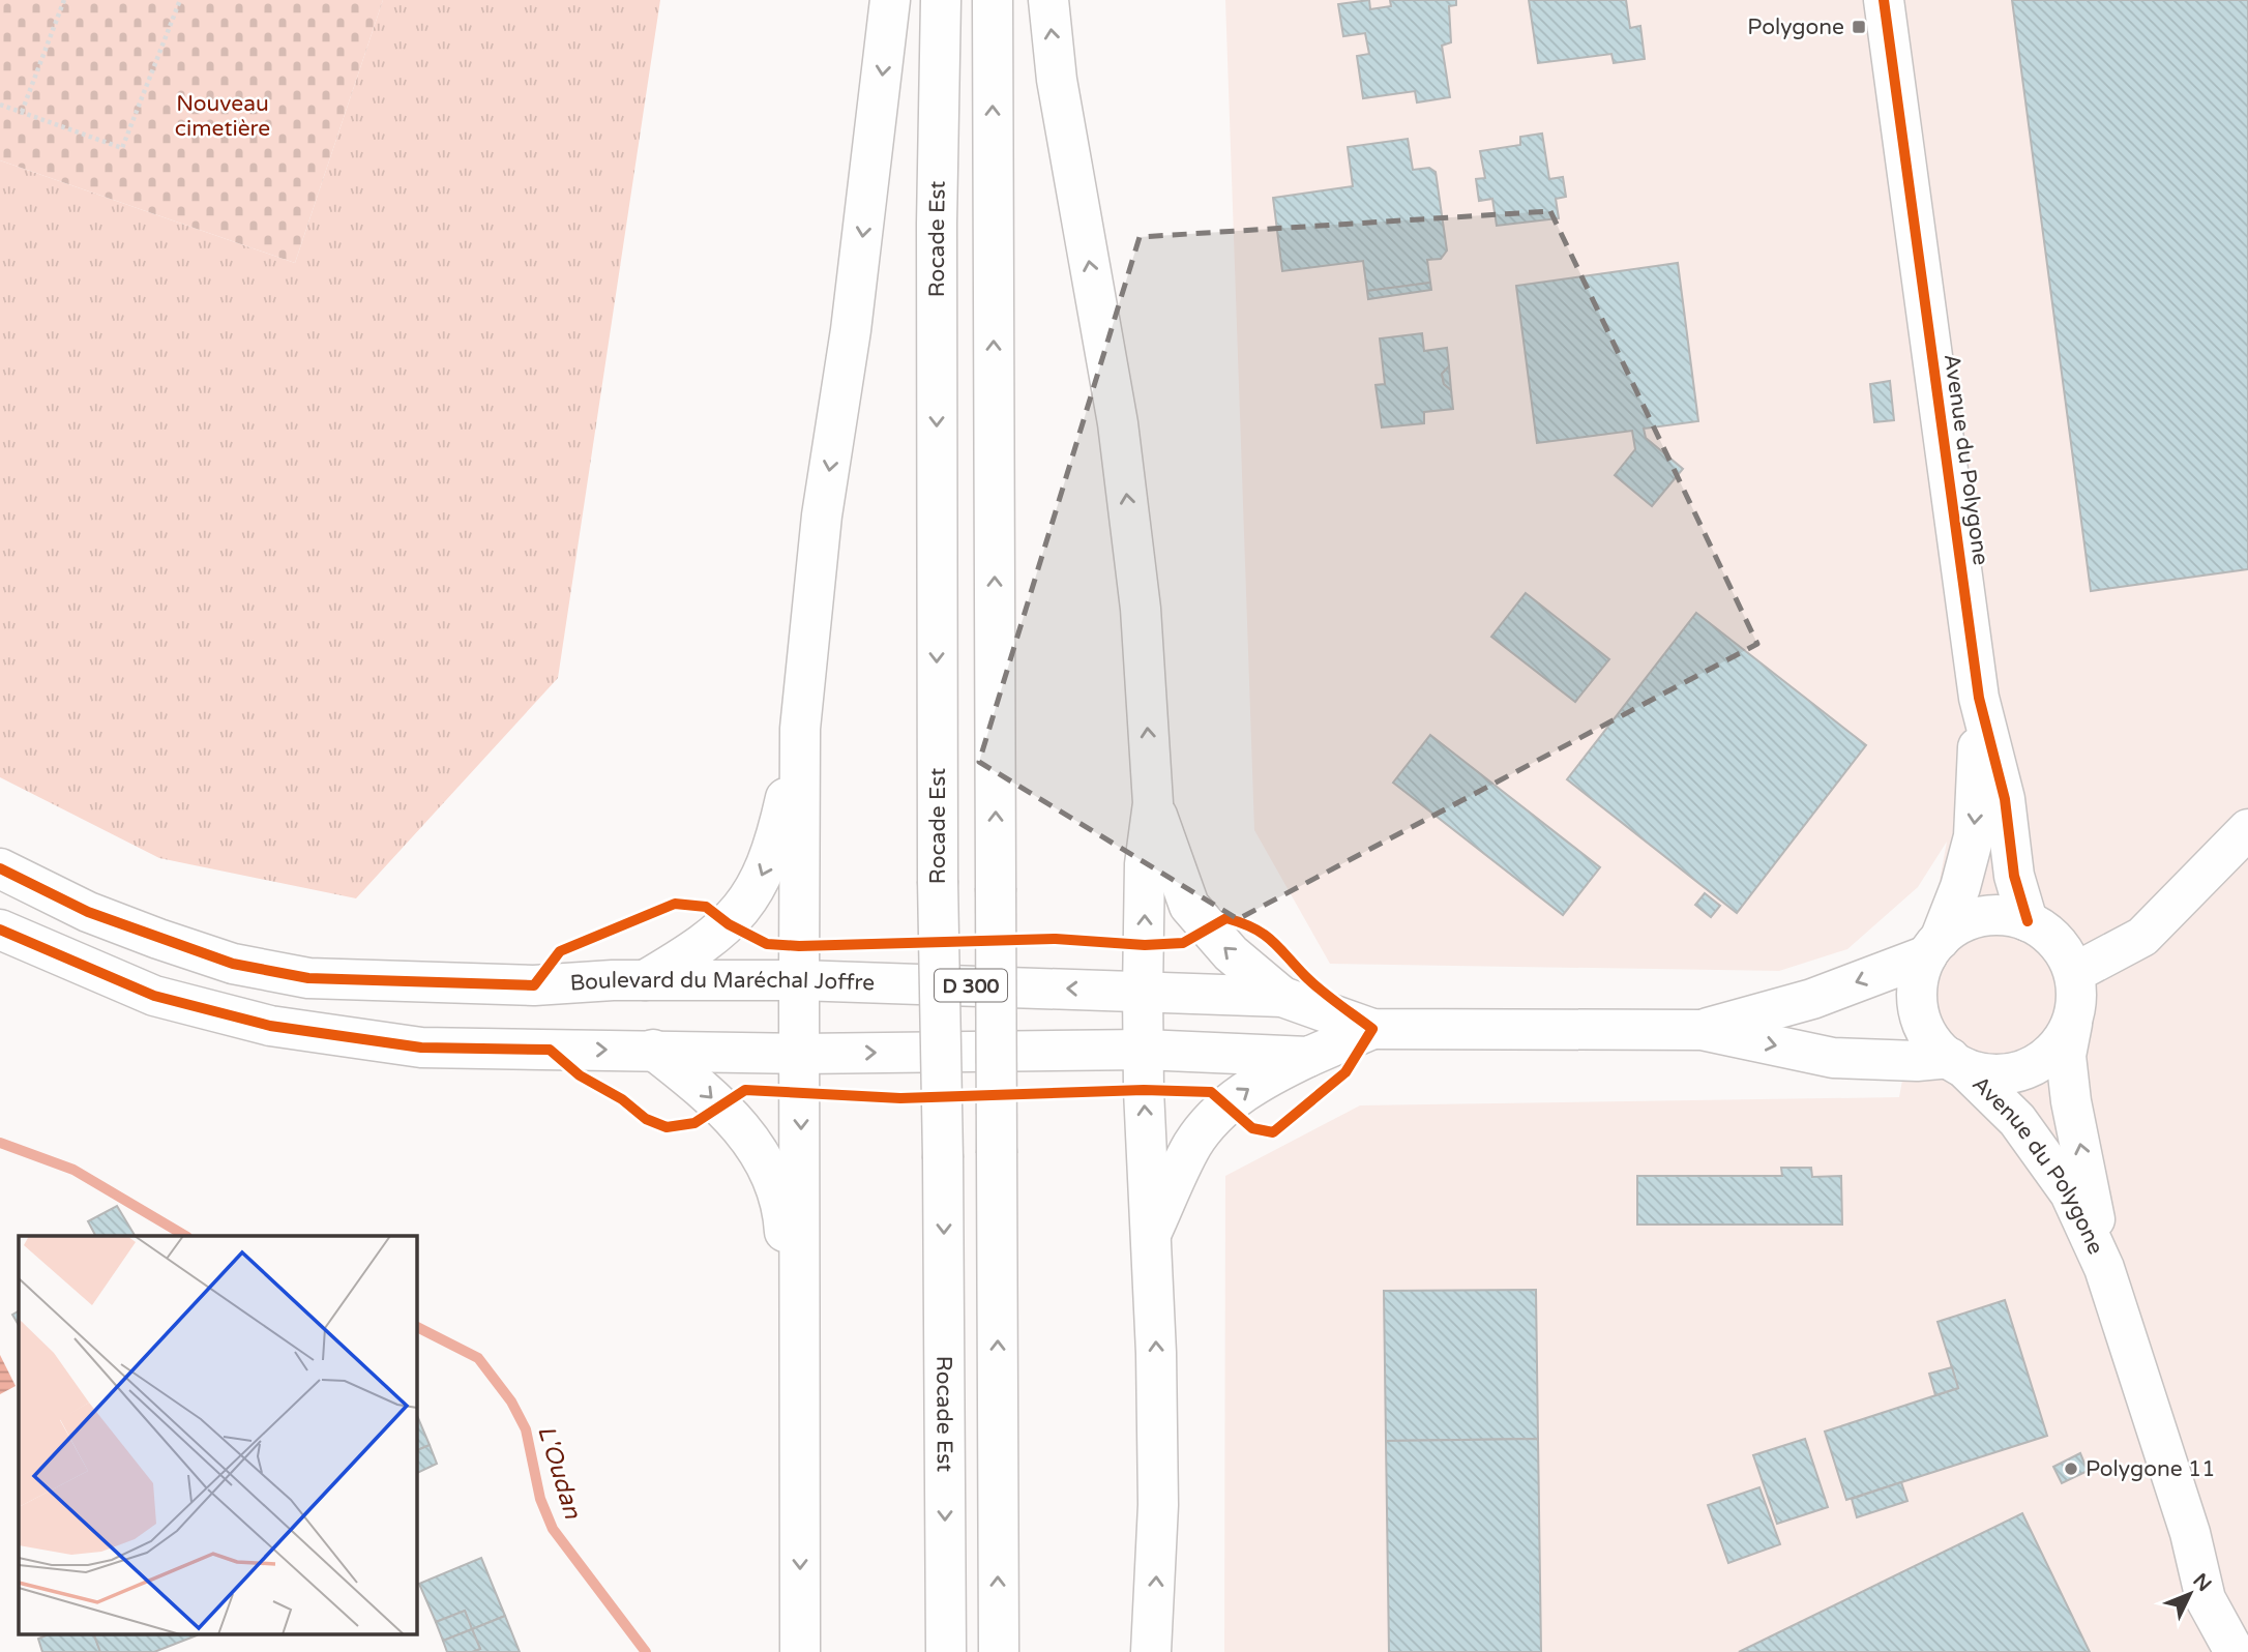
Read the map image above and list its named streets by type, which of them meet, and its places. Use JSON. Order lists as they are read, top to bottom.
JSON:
{
  "streets": {
    "main road": [
      "Rocade Est",
      "Avenue du Polygone",
      "Boulevard du Maréchal Joffre",
      "D 300"
    ]
  },
  "crossings": [
    ["Avenue du Polygone", "Boulevard du Maréchal Joffre"]
  ],
  "water": ["L'Oudan"],
  "parks": ["Nouveau cimetière"],
  "places": {
    "transit": ["Polygone"],
    "other": ["Polygone 11"]
  },
  "north": "top right"
}
